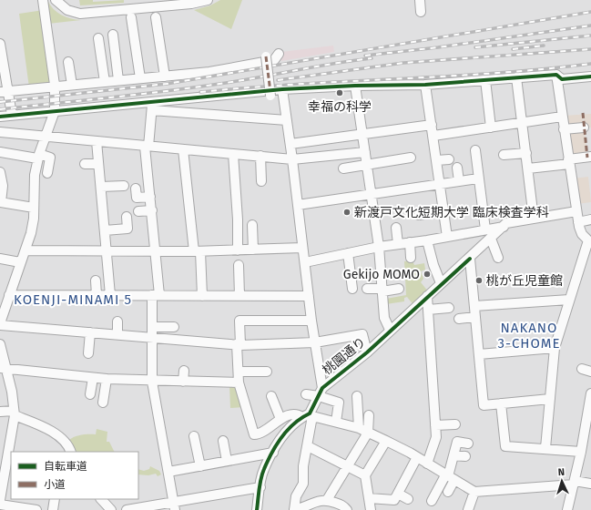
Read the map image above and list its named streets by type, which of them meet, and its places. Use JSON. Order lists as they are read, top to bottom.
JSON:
{
  "streets": {
    "street": ["桃園通り"]
  },
  "districts": ["KOENJI-MINAMI 5", "NAKANO 3-CHOME"],
  "places": [
    "幸福の科学",
    "新渡戸文化短期大学 臨床検査学科",
    "Gekijo MOMO",
    "桃が丘児童館"
  ],
  "legend": ["自転車道", "小道"],
  "north": "top"
}
